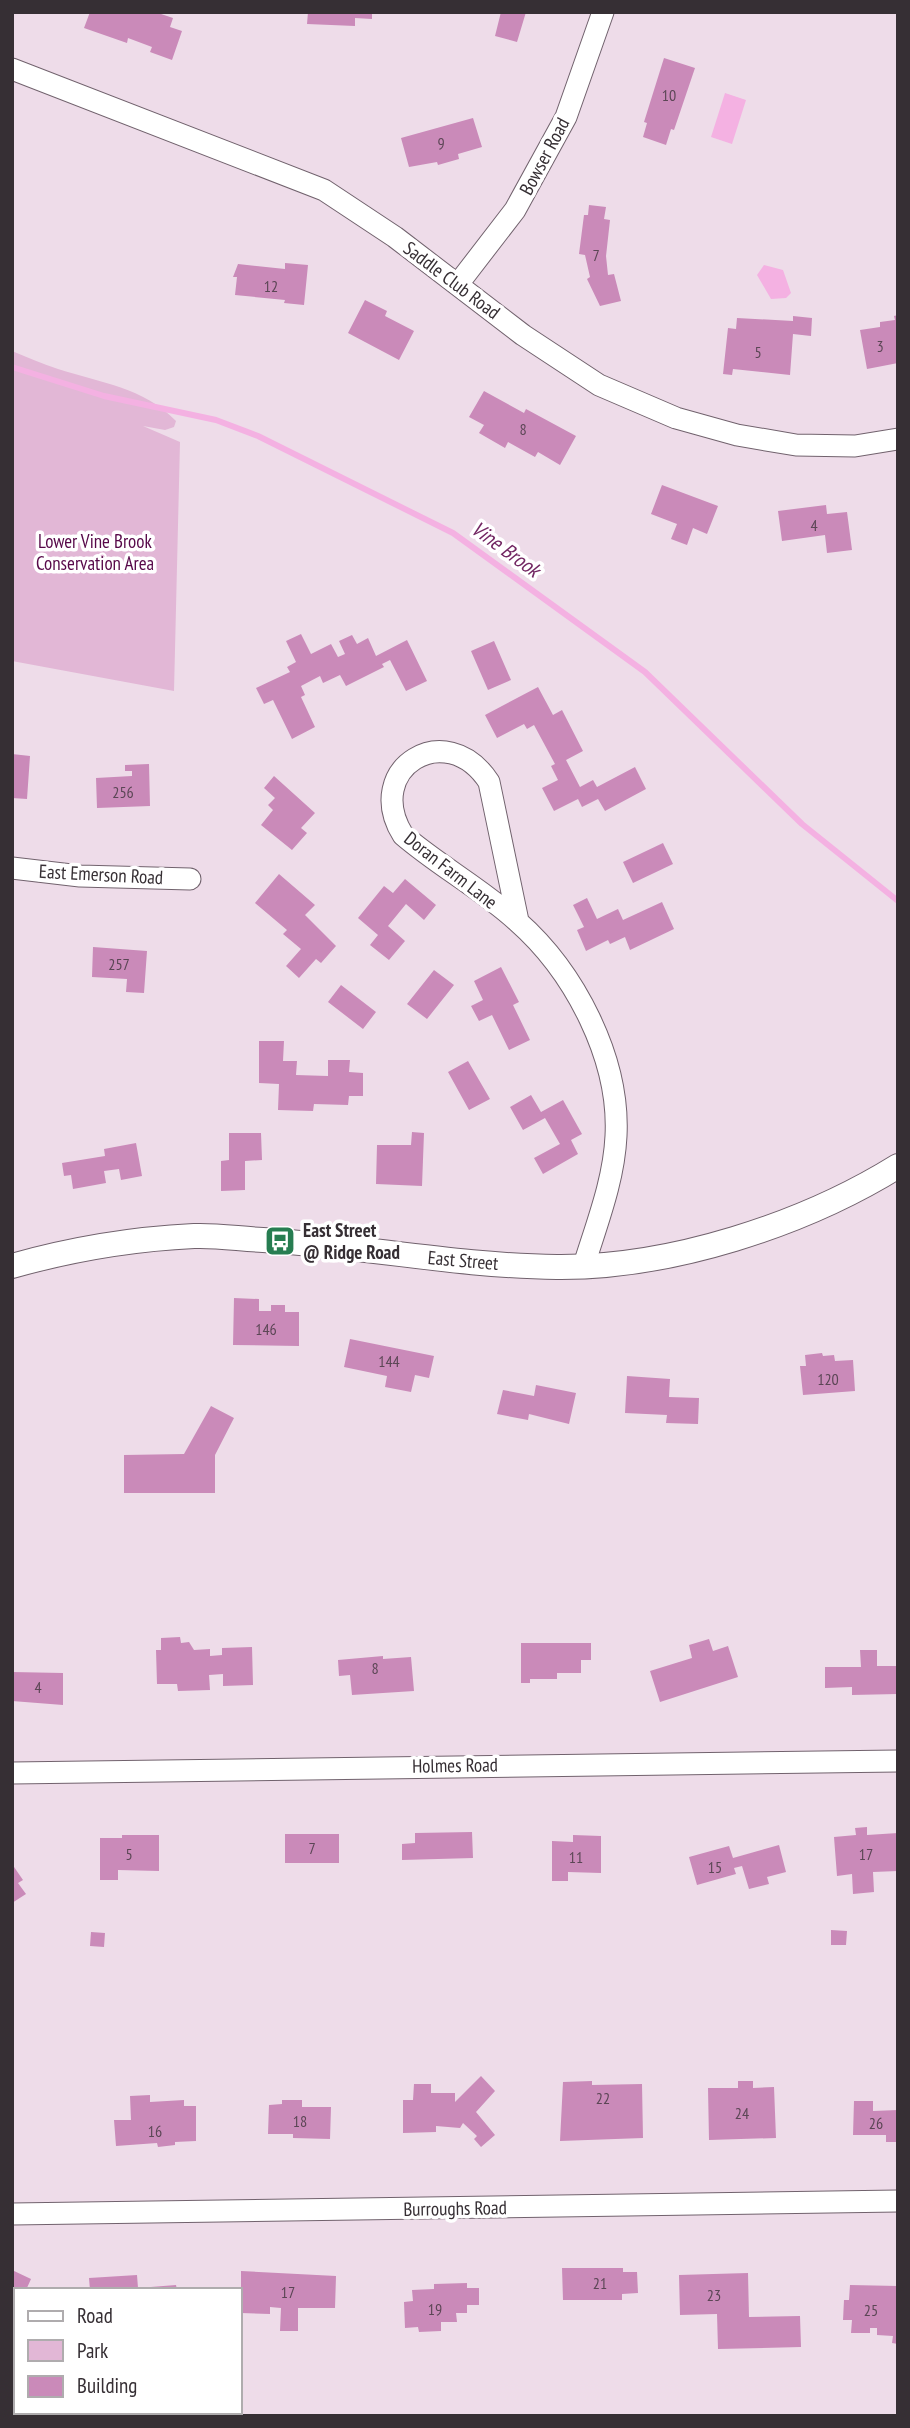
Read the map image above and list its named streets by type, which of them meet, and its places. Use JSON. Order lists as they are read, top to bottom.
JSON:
{
  "streets": {
    "street": [
      "Bowser Road",
      "Saddle Club Road",
      "Doran Farm Lane",
      "East Emerson Road",
      "East Street",
      "Holmes Road",
      "Burroughs Road"
    ]
  },
  "crossings": [
    ["Bowser Road", "Saddle Club Road"],
    ["Doran Farm Lane", "East Street"]
  ],
  "water": ["Vine Brook"],
  "parks": ["Lower Vine Brook Conservation Area"],
  "places": {
    "bus stop": ["East Street @ Ridge Road"]
  },
  "house_numbers": [
    "10",
    "9",
    "7",
    "12",
    "3",
    "5",
    "8",
    "4",
    "256",
    "257",
    "146",
    "144",
    "120",
    "8",
    "4",
    "7",
    "5",
    "17",
    "11",
    "15",
    "22",
    "24",
    "18",
    "26",
    "16",
    "21",
    "17",
    "23",
    "19",
    "25"
  ],
  "legend": ["Road", "Park", "Building"]
}
